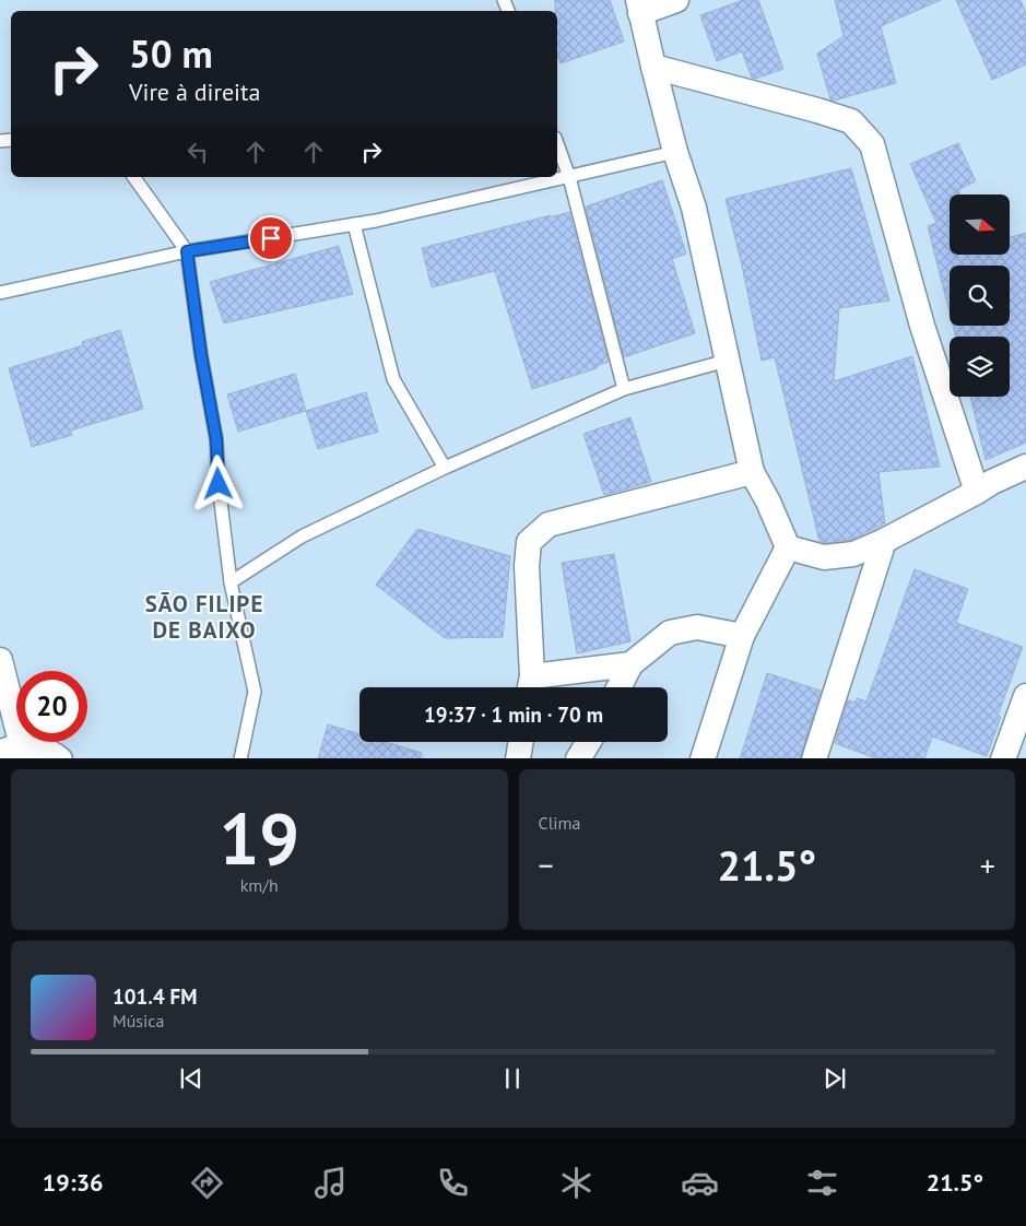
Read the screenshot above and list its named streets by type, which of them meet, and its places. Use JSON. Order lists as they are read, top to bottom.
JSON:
{
  "districts": ["SÃO FILIPE DE BAIXO"],
  "north": "right",
  "page": {
    "turn": ["50 m", "Vire à direita"],
    "limit": "20",
    "trip": "19:37 · 1 min · 70 m",
    "tile": [
      ["19", "km/h"],
      "Clima"
    ],
    "heat": ["−", "21.5°", "+"],
    "song": ["101.4 FM", "Música"],
    "tabs": ["19:36", "21.5°"]
  }
}
